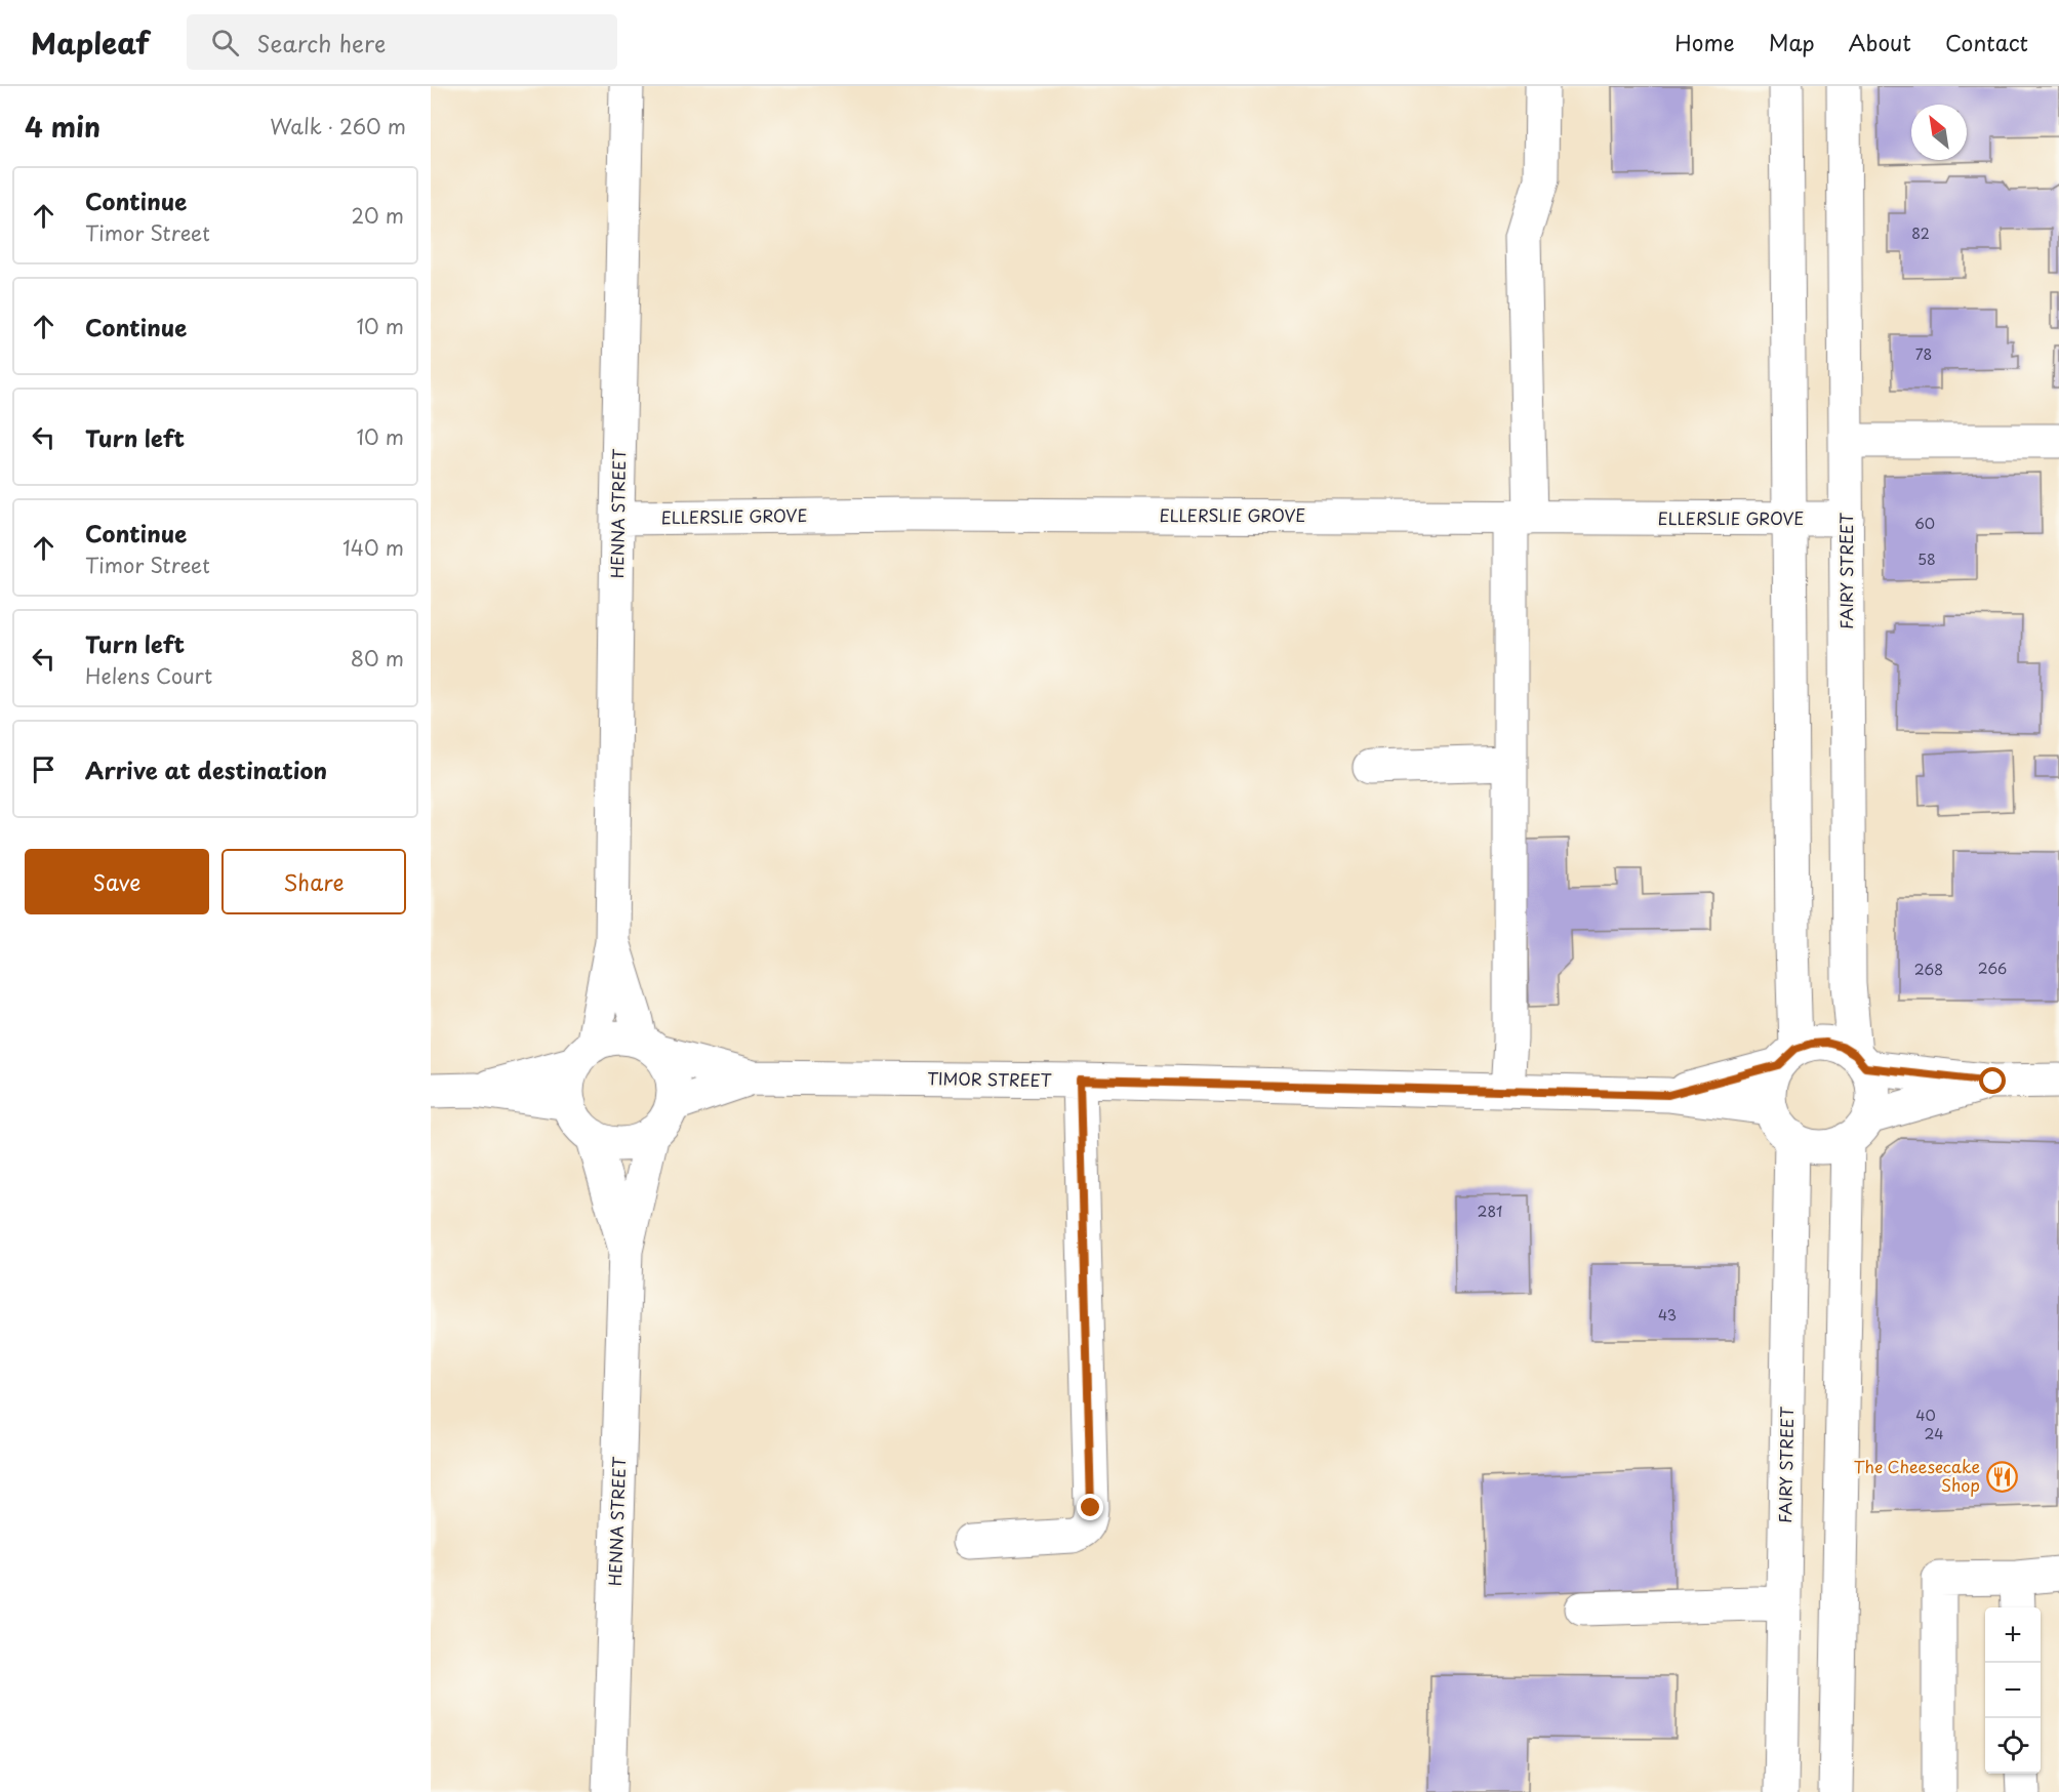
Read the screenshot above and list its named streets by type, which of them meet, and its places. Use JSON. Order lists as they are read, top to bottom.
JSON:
{
  "streets": {
    "street": [
      "HENNA STREET",
      "ELLERSLIE GROVE",
      "FAIRY STREET",
      "TIMOR STREET"
    ]
  },
  "crossings": [
    ["HENNA STREET", "ELLERSLIE GROVE"],
    ["HENNA STREET", "TIMOR STREET"],
    ["ELLERSLIE GROVE", "FAIRY STREET"],
    ["FAIRY STREET", "TIMOR STREET"]
  ],
  "places": {
    "restaurant": ["The Cheesecake Shop"]
  },
  "house_numbers": [
    "82",
    "78",
    "60",
    "58",
    "266",
    "268",
    "281",
    "43",
    "40",
    "24"
  ],
  "north": "top left",
  "page": {
    "header": "Mapleaf",
    "search": "Search here",
    "nav": [
      "Home",
      "Map",
      "About",
      "Contact"
    ],
    "heading": ["4 min", "Walk · 260 m"],
    "list": [
      ["Continue", "Timor Street", "20 m"],
      ["Continue", "10 m"],
      ["Turn left", "10 m"],
      ["Continue", "Timor Street", "140 m"],
      ["Turn left", "Helens Court", "80 m"],
      "Arrive at destination"
    ],
    "buttons": ["Save", "Share"],
    "map_buttons": ["+", "−"]
  }
}
